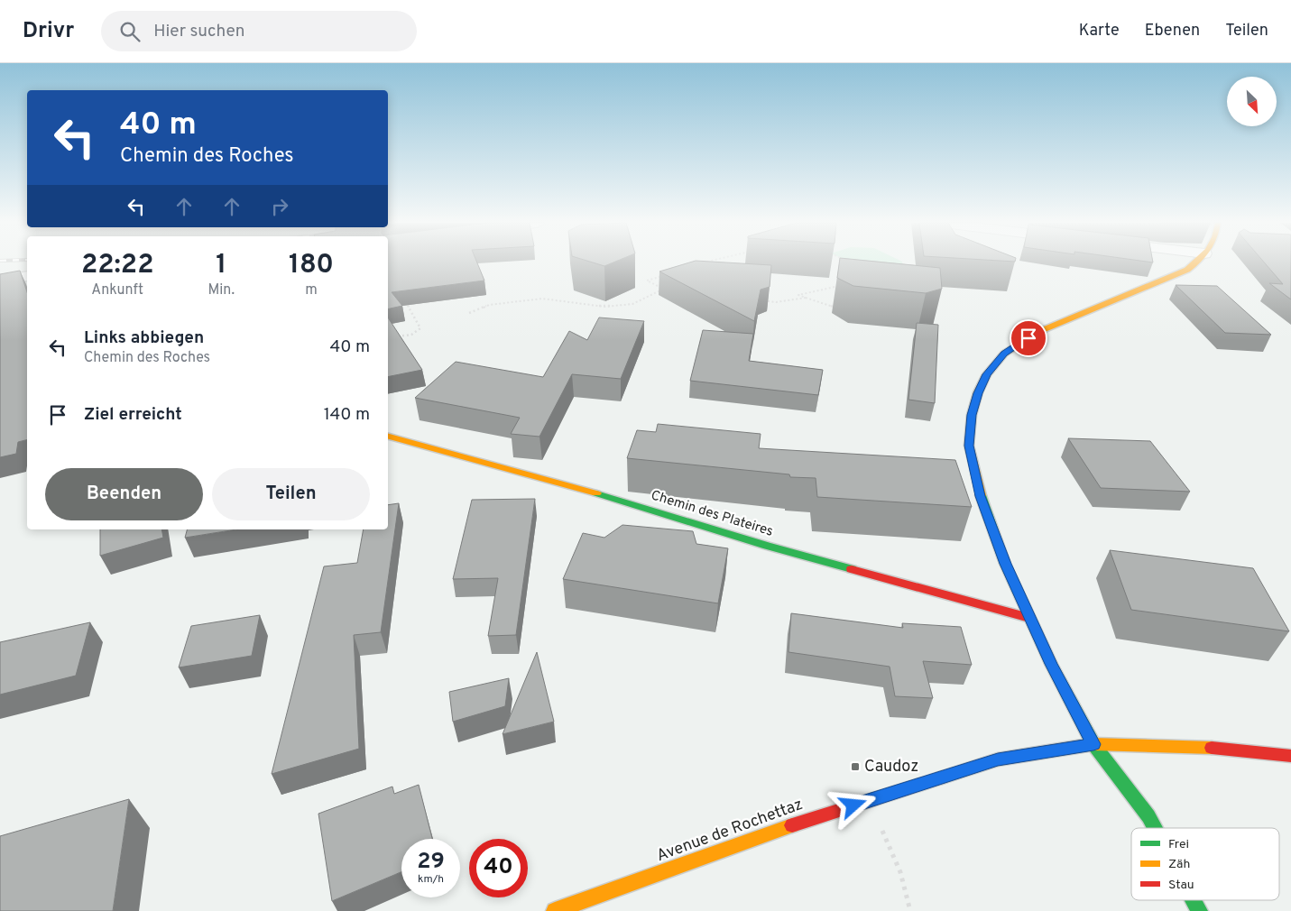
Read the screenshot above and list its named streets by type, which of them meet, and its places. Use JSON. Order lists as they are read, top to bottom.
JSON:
{
  "streets": {
    "street": ["Chemin des Plateires", "Avenue de Rochettaz"]
  },
  "places": {
    "transit": ["Caudoz"]
  },
  "legend": ["Frei", "Zäh", "Stau"],
  "north": "bottom right",
  "page": {
    "header": "Drivr",
    "search": "Hier suchen",
    "nav": ["Karte", "Ebenen", "Teilen"],
    "turn": ["40 m", "Chemin des Roches"],
    "eta": [
      "22:22",
      "Ankunft",
      "1",
      "Min.",
      "180",
      "m"
    ],
    "list": [
      {
        "name": "Links abbiegen",
        "note": "Chemin des Roches",
        "value": "40 m"
      },
      {
        "name": "Ziel erreicht",
        "value": "140 m"
      }
    ],
    "buttons": ["Beenden", "Teilen"],
    "speed": "29 km/h",
    "limit": "40"
  }
}
